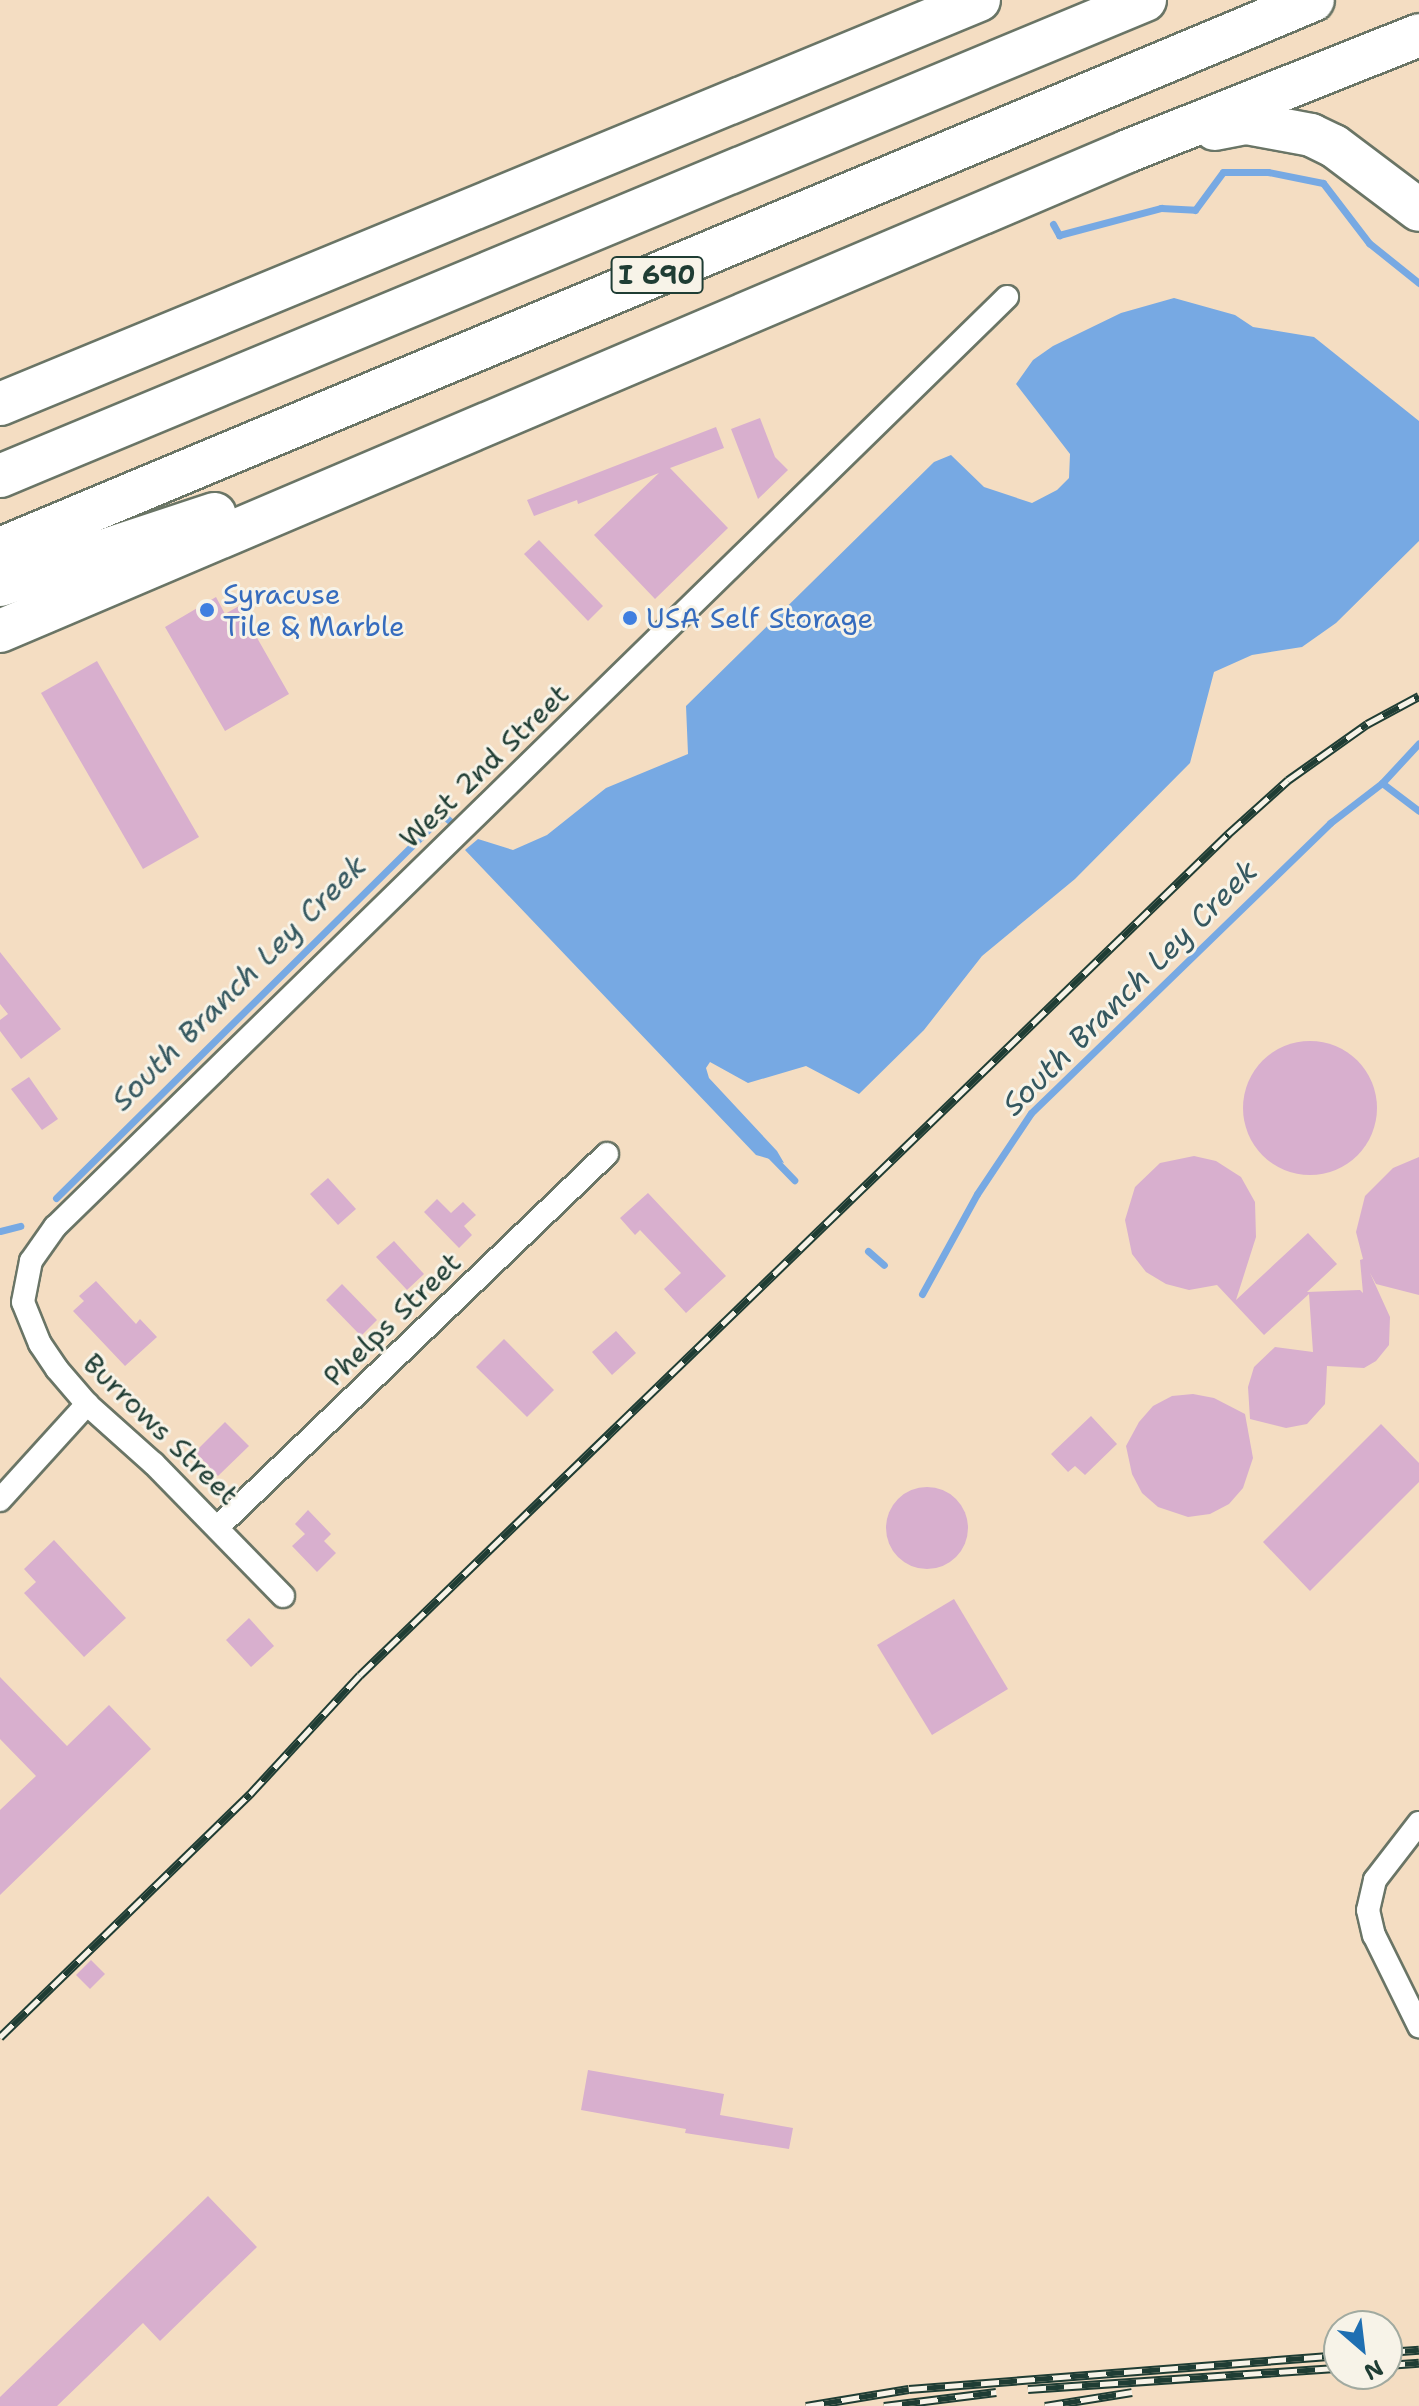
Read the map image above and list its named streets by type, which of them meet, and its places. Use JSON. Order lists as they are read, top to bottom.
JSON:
{
  "streets": {
    "highway": ["I 690"],
    "street": ["West 2nd Street", "Phelps Street", "Burrows Street"]
  },
  "crossings": [
    ["West 2nd Street", "Burrows Street"],
    ["Phelps Street", "Burrows Street"]
  ],
  "water": ["South Branch Ley Creek"],
  "places": ["Syracuse Tile & Marble", "USA Self Storage"],
  "north": "bottom right"
}
